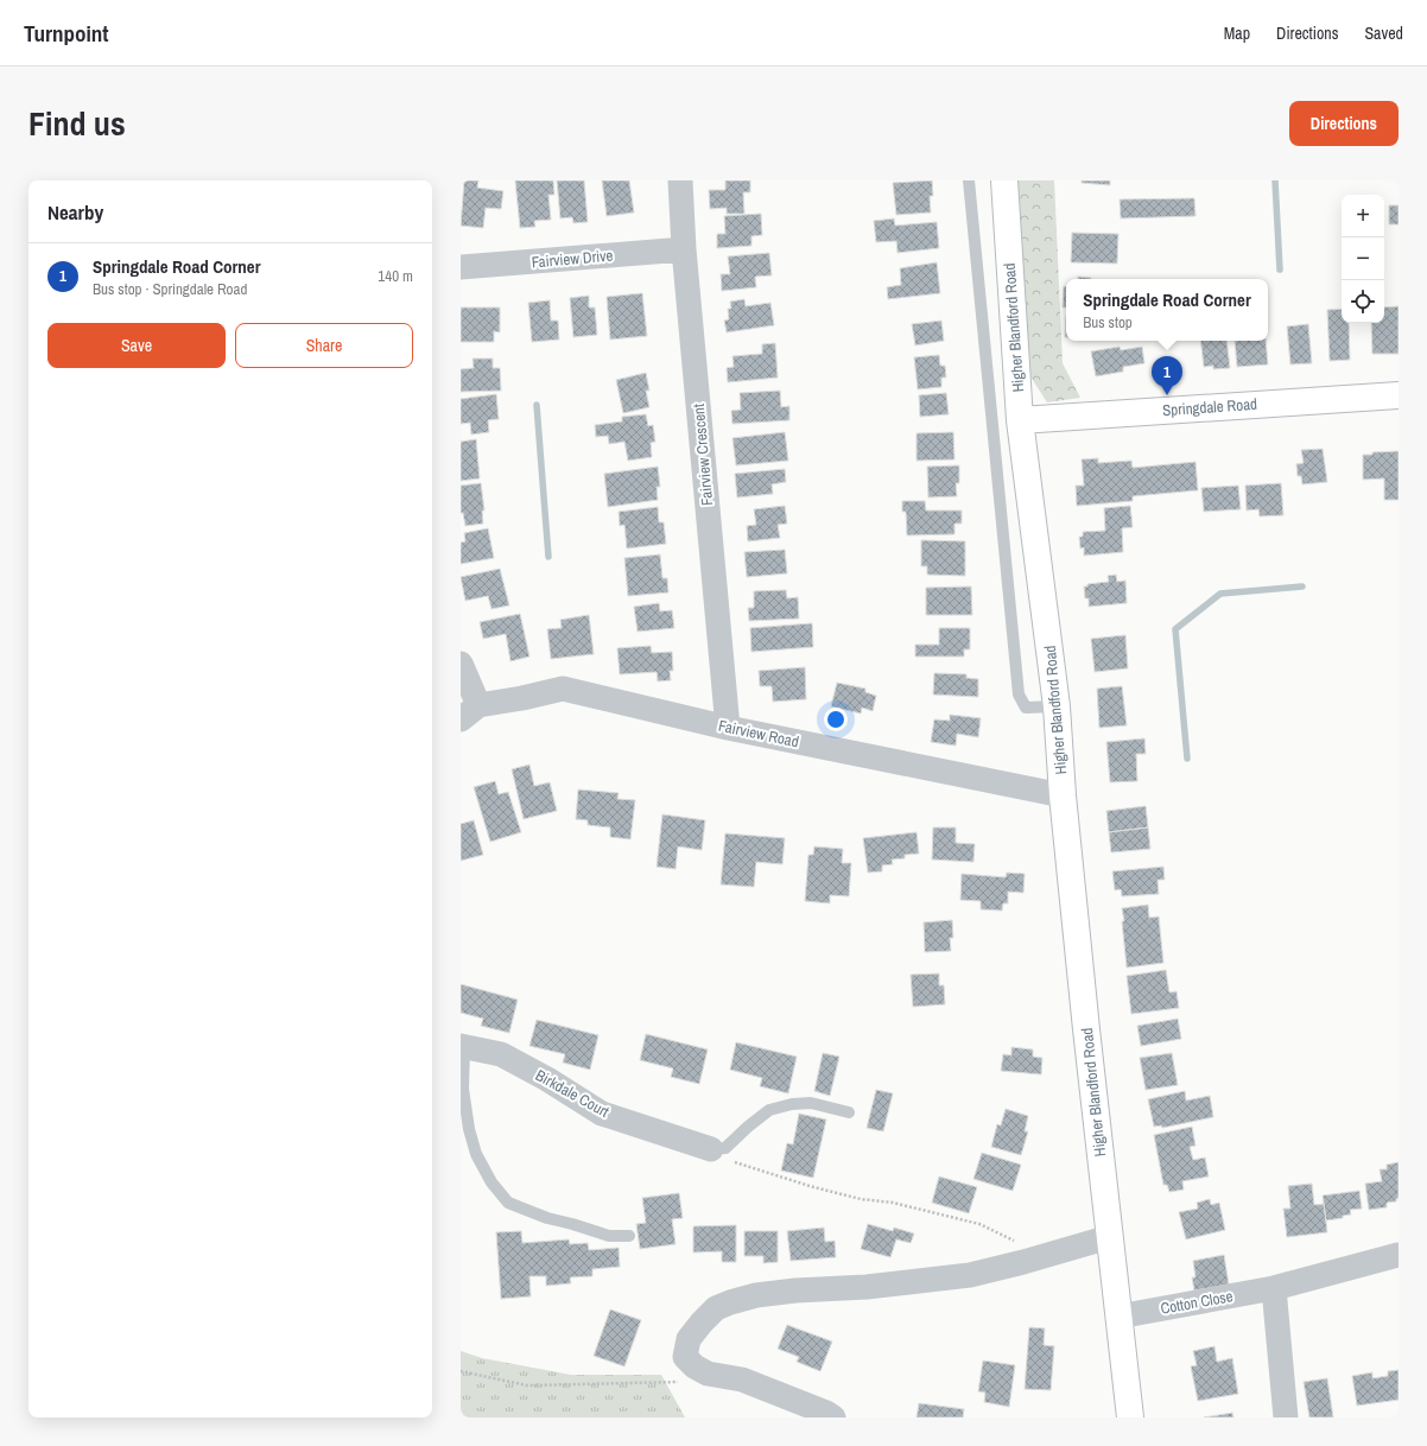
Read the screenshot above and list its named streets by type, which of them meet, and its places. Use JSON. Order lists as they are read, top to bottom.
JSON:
{
  "streets": {
    "main road": ["Higher Blandford Road", "Springdale Road"],
    "street": [
      "Fairview Drive",
      "Fairview Crescent",
      "Fairview Road",
      "Birkdale Court",
      "Cotton Close"
    ]
  },
  "crossings": [
    ["Fairview Drive", "Fairview Crescent"],
    ["Higher Blandford Road", "Springdale Road"],
    ["Higher Blandford Road", "Fairview Road"],
    ["Higher Blandford Road", "Cotton Close"],
    ["Fairview Crescent", "Fairview Road"]
  ],
  "page": {
    "header": "Turnpoint",
    "nav": ["Map", "Directions", "Saved"],
    "title": "Find us",
    "buttons": [
      "Directions",
      ["Save", "Share"]
    ],
    "heading": "Nearby",
    "map_buttons": ["+", "−"],
    "list": [
      {
        "mark": "1",
        "name": "Springdale Road Corner",
        "note": "Bus stop · Springdale Road",
        "value": "140 m"
      }
    ],
    "popup": ["Springdale Road Corner", "Bus stop"],
    "pins": "1"
  }
}
